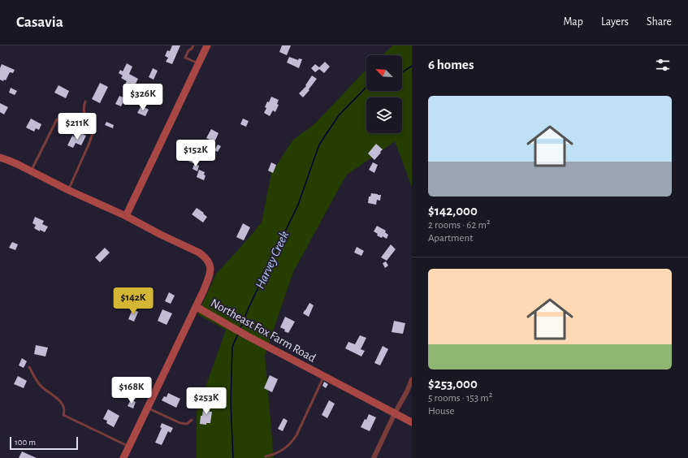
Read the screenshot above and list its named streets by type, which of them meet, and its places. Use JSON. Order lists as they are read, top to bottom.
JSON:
{
  "streets": {
    "street": ["Northeast Fox Farm Road"]
  },
  "water": ["Harvey Creek"],
  "scale_bar": "100 m",
  "north": "top left",
  "page": {
    "header": "Casavia",
    "nav": ["Map", "Layers", "Share"],
    "heading": "6 homes",
    "price": [
      "$326K",
      "$211K",
      "$152K",
      "$142K",
      "$168K",
      "$253K"
    ],
    "list": [
      {
        "name": "$142,000",
        "note": "2 rooms · 62 m² · Apartment"
      },
      {
        "name": "$253,000",
        "note": "5 rooms · 153 m² · House"
      }
    ],
    "scale": "100 m"
  }
}
